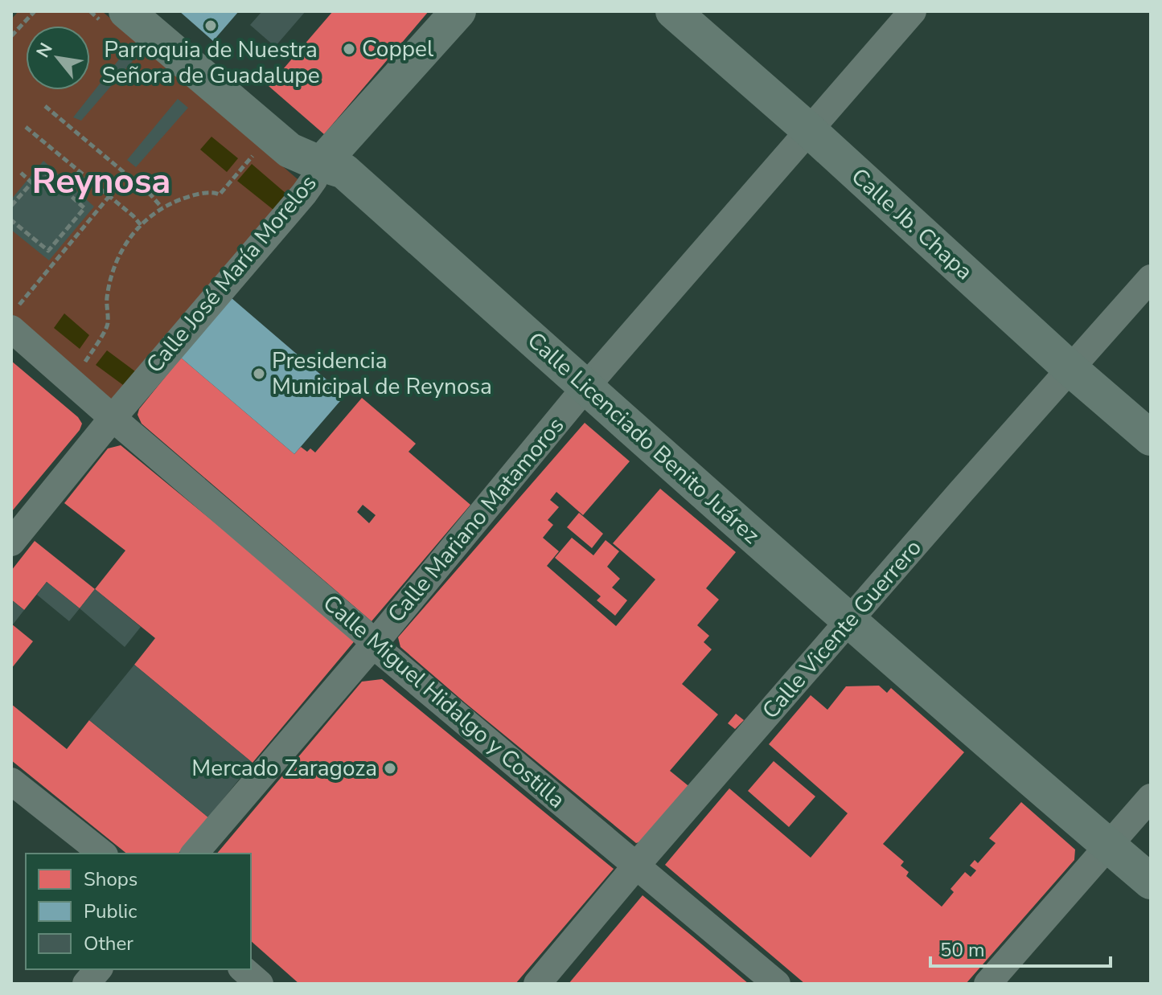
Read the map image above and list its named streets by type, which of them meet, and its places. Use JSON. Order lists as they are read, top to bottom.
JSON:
{
  "streets": {
    "main road": ["Calle Jb. Chapa", "Calle José María Morelos", "Calle Licenciado Benito Juárez"],
    "street": ["Calle Mariano Matamoros", "Calle Vicente Guerrero", "Calle Miguel Hidalgo y Costilla"]
  },
  "crossings": [
    ["Calle Jb. Chapa", "Calle Mariano Matamoros"],
    ["Calle Jb. Chapa", "Calle Vicente Guerrero"],
    ["Calle José María Morelos", "Calle Licenciado Benito Juárez"],
    ["Calle José María Morelos", "Calle Miguel Hidalgo y Costilla"],
    ["Calle Licenciado Benito Juárez", "Calle Mariano Matamoros"],
    ["Calle Licenciado Benito Juárez", "Calle Vicente Guerrero"],
    ["Calle Mariano Matamoros", "Calle Miguel Hidalgo y Costilla"],
    ["Calle Vicente Guerrero", "Calle Miguel Hidalgo y Costilla"]
  ],
  "districts": ["Reynosa"],
  "places": [
    "Parroquia de Nuestra Señora de Guadalupe",
    "Coppel",
    "Presidencia Municipal de Reynosa",
    "Mercado Zaragoza"
  ],
  "legend": ["Shops", "Public", "Other"],
  "scale_bar": "50 m",
  "north": "top left"
}
